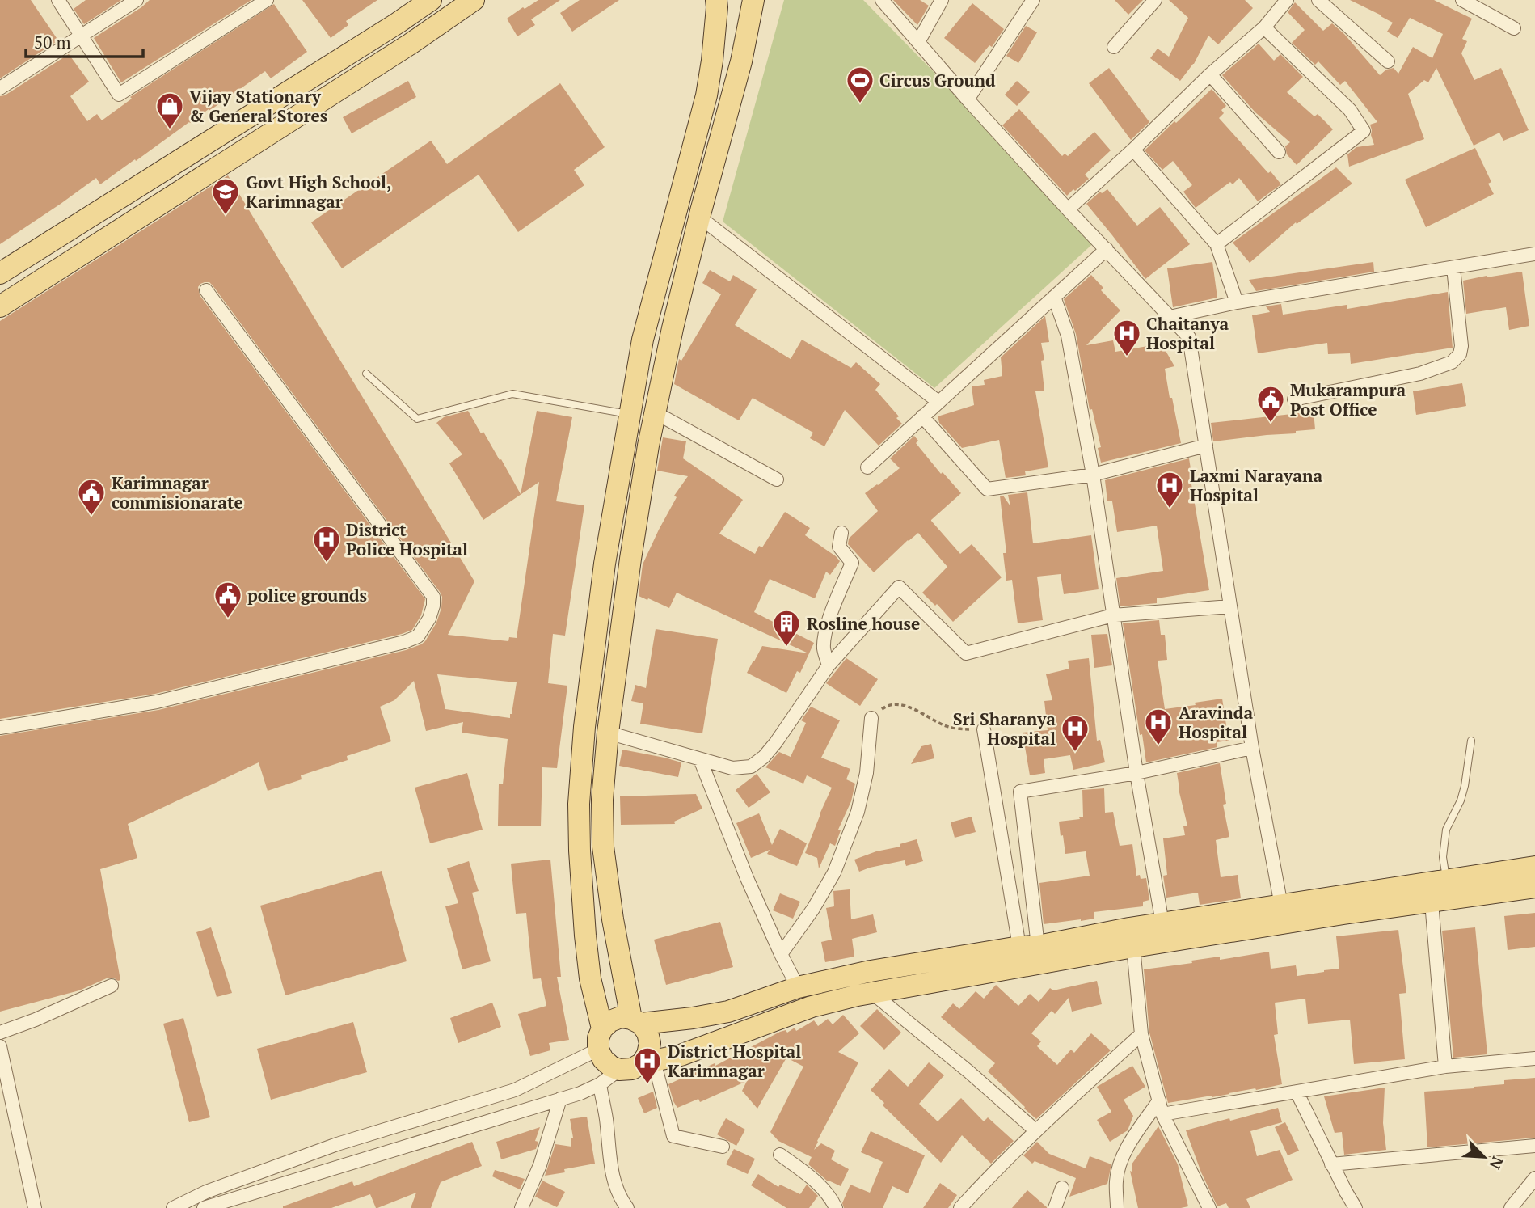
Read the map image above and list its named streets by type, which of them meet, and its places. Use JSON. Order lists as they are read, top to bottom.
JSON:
{
  "places": {
    "sports": ["Circus Ground"],
    "shop": ["Vijay Stationary & General Stores"],
    "school or university": ["Govt High School, Karimnagar"],
    "hospital": [
      "Chaitanya Hospital",
      "Laxmi Narayana Hospital",
      "District Police Hospital",
      "Aravinda Hospital",
      "Sri Sharanya Hospital",
      "District Hospital Karimnagar"
    ],
    "public building": ["Mukarampura Post Office", "Karimnagar commisionarate", "police grounds"],
    "building": ["Rosline house"]
  },
  "scale_bar": "50 m",
  "north": "bottom right"
}
